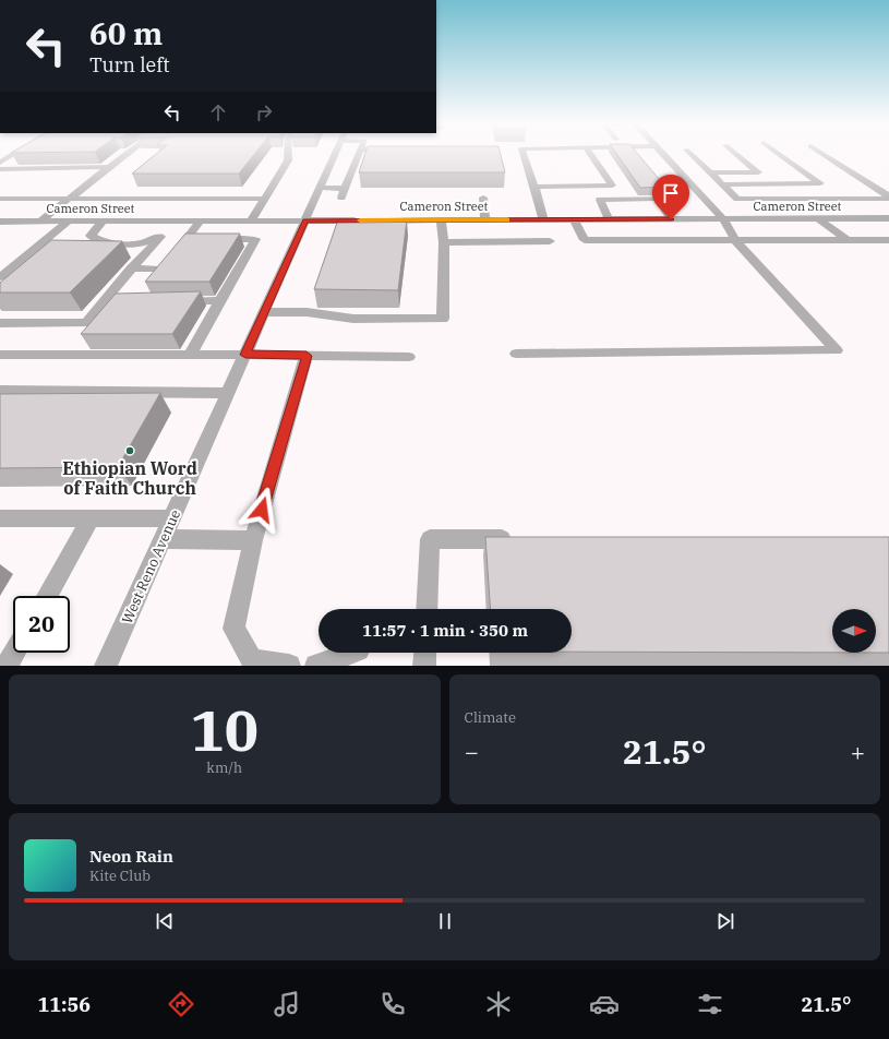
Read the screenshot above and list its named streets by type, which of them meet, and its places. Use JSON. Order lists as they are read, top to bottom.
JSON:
{
  "streets": {
    "street": ["Cameron Street", "West Reno Avenue"]
  },
  "crossings": [
    ["Cameron Street", "West Reno Avenue"]
  ],
  "places": ["Ethiopian Word of Faith Church"],
  "north": "right",
  "page": {
    "turn": ["60 m", "Turn left"],
    "limit": "20",
    "trip": "11:57 · 1 min · 350 m",
    "tile": [
      ["10", "km/h"],
      "Climate"
    ],
    "heat": ["−", "21.5°", "+"],
    "song": ["Neon Rain", "Kite Club"],
    "tabs": ["11:56", "21.5°"]
  }
}
